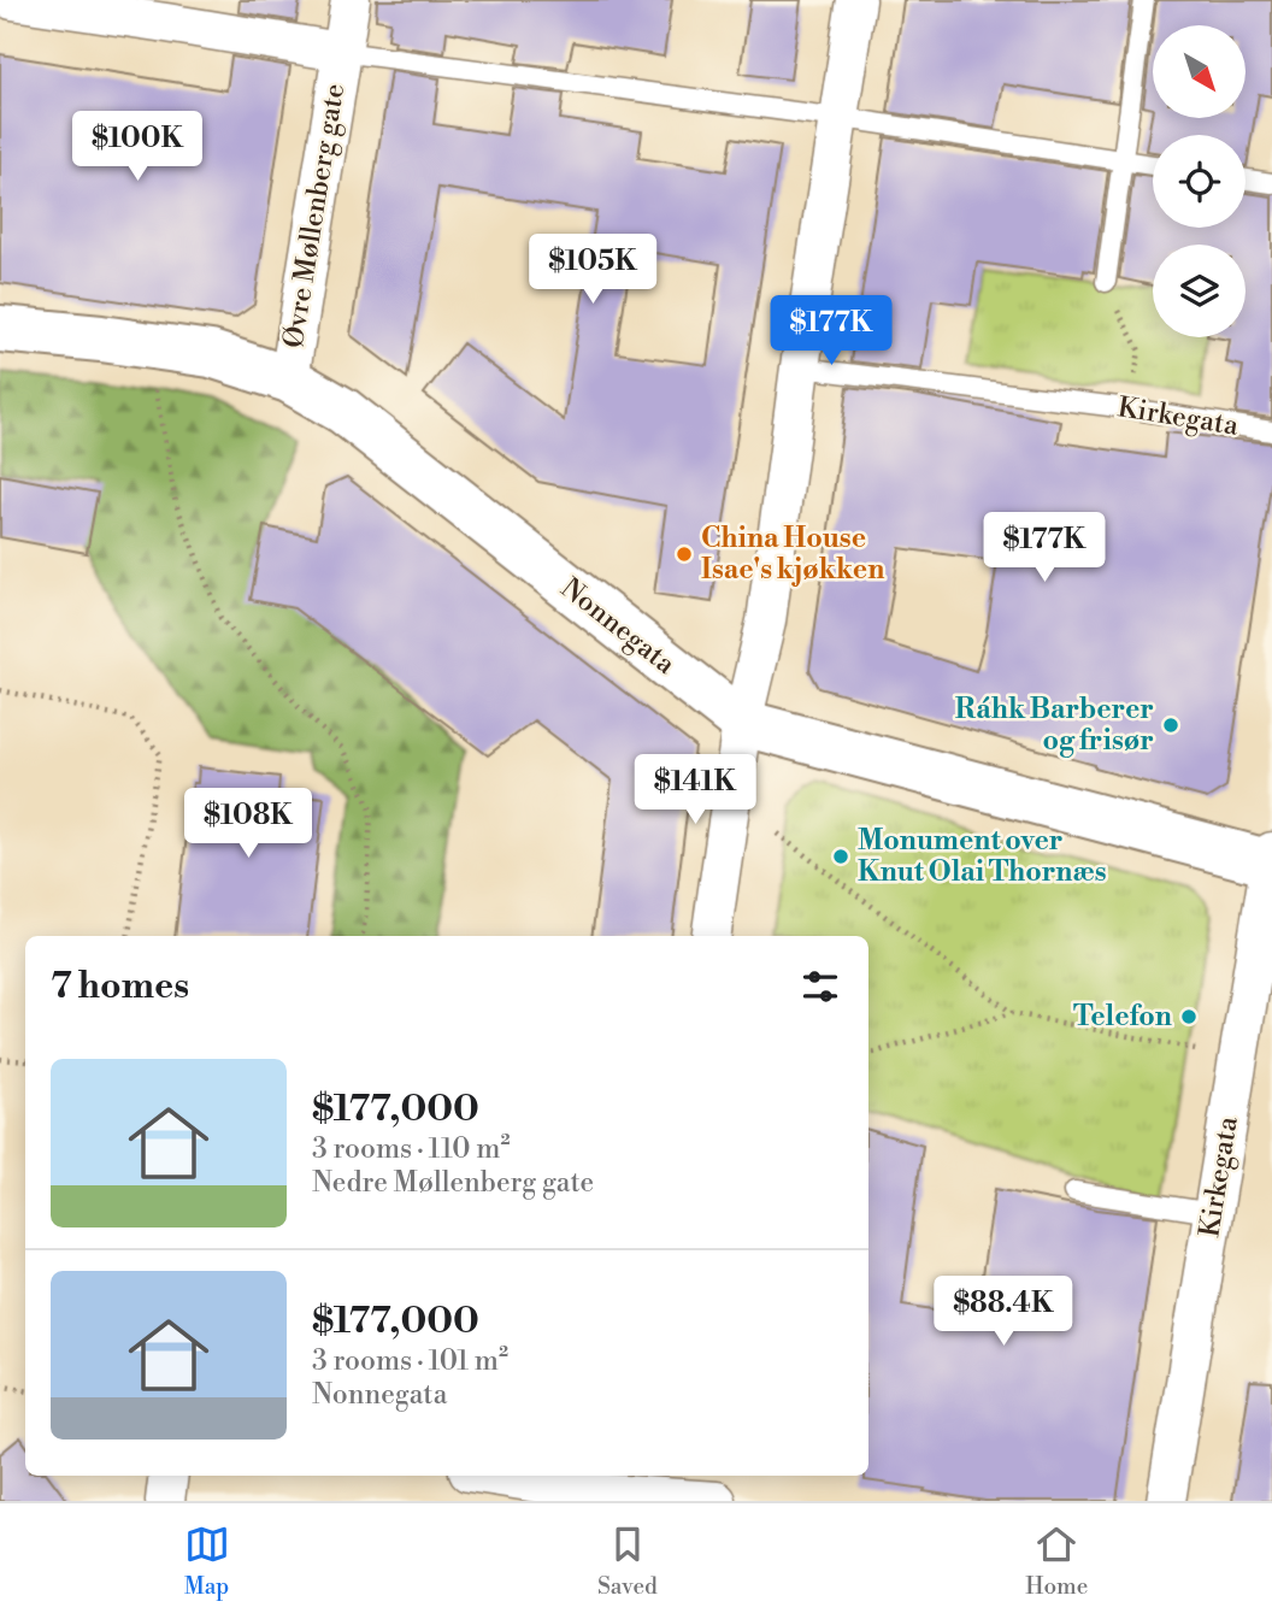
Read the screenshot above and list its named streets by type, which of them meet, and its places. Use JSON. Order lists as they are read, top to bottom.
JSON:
{
  "streets": {
    "street": ["Øvre Møllenberg gate", "Kirkegata", "Nonnegata"]
  },
  "crossings": [
    ["Øvre Møllenberg gate", "Nonnegata"],
    ["Kirkegata", "Nonnegata"]
  ],
  "places": [
    "China House Isae's kjøkken",
    "Ráhk Barberer og frisør",
    "Monument over Knut Olai Thornæs",
    "Telefon"
  ],
  "north": "bottom right",
  "page": {
    "price": [
      "$100K",
      "$105K",
      "$177K",
      "$177K",
      "$141K",
      "$108K",
      "$88.4K"
    ],
    "heading": "7 homes",
    "list": [
      {
        "name": "$177,000",
        "note": "3 rooms · 110 m² · Nedre Møllenberg gate"
      },
      {
        "name": "$177,000",
        "note": "3 rooms · 101 m² · Nonnegata"
      }
    ],
    "tabs": ["Map", "Saved", "Home"]
  }
}
